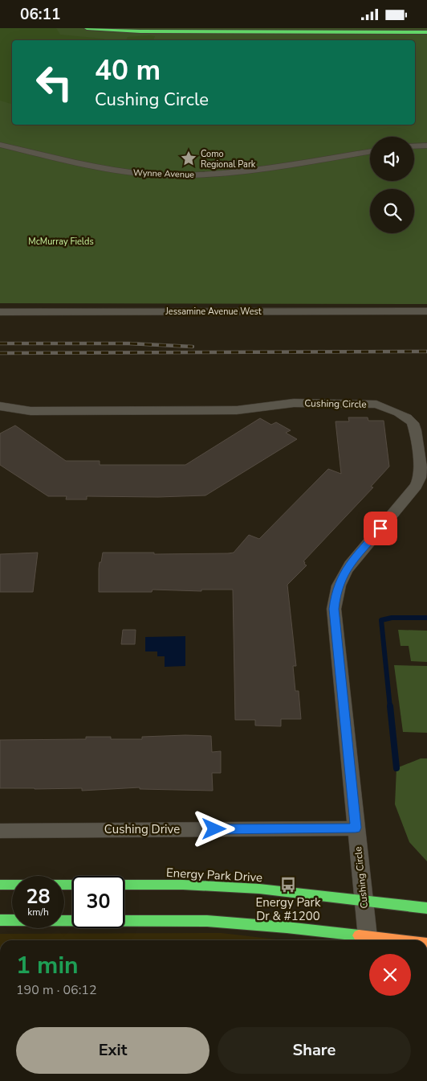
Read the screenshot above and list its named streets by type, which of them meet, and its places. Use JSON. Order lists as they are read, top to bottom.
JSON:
{
  "streets": {
    "main road": ["Energy Park Drive"],
    "street": [
      "Wynne Avenue",
      "Jessamine Avenue West",
      "Cushing Circle",
      "Cushing Drive"
    ]
  },
  "crossings": [
    ["Cushing Circle", "Cushing Drive"],
    ["Cushing Circle", "Energy Park Drive"]
  ],
  "parks": ["McMurray Fields"],
  "places": {
    "place": ["Como Regional Park"],
    "bus stop": ["Energy Park Dr & #1200"]
  },
  "page": {
    "status": "06:11",
    "turn": ["40 m", "Cushing Circle"],
    "speed": "28 km/h",
    "limit": "30",
    "heading": ["1 min", "190 m · 06:12"],
    "buttons": ["Exit", "Share"]
  }
}
